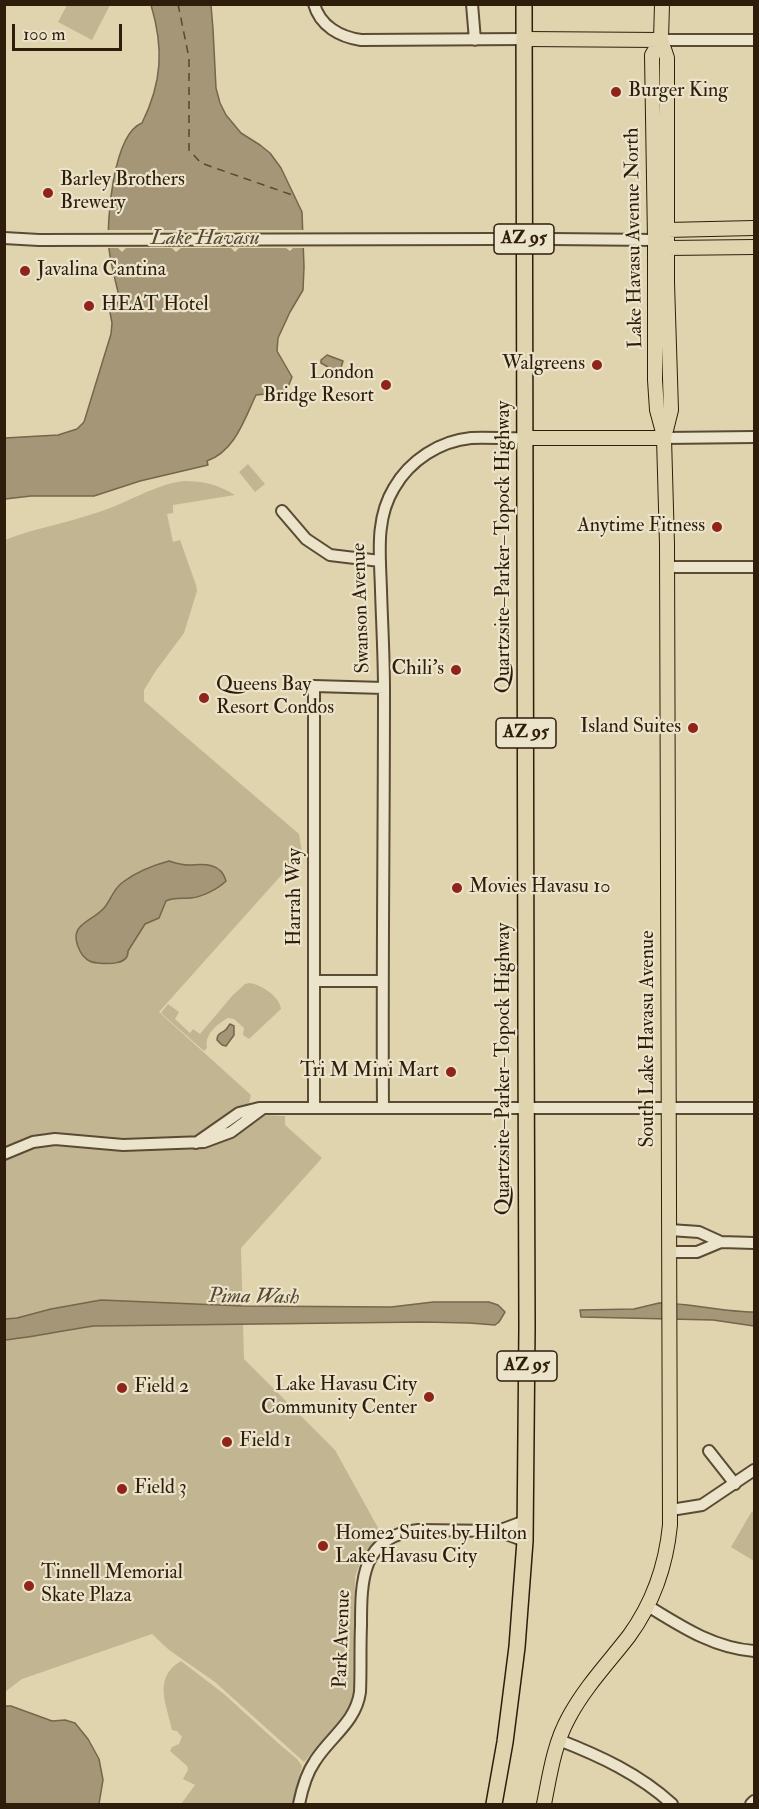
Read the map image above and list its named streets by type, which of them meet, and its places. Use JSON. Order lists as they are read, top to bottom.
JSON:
{
  "streets": {
    "highway": ["AZ 95", "Quartzsite–Parker–Topock Highway"],
    "main road": ["Lake Havasu Avenue North", "Swanson Avenue", "South Lake Havasu Avenue"],
    "street": ["Harrah Way", "Park Avenue"]
  },
  "crossings": [
    ["Lake Havasu Avenue North", "South Lake Havasu Avenue"],
    ["AZ 95", "Quartzsite–Parker–Topock Highway"],
    ["AZ 95", "Park Avenue"],
    ["Quartzsite–Parker–Topock Highway", "Swanson Avenue"],
    ["Quartzsite–Parker–Topock Highway", "Park Avenue"],
    ["Swanson Avenue", "Harrah Way"],
    ["Swanson Avenue", "South Lake Havasu Avenue"]
  ],
  "water": ["Lake Havasu", "Pima Wash"],
  "places": [
    "Burger King",
    "Barley Brothers Brewery",
    "Javalina Cantina",
    "HEAT Hotel",
    "Walgreens",
    "London Bridge Resort",
    "Anytime Fitness",
    "Chili's",
    "Queens Bay Resort Condos",
    "Island Suites",
    "Movies Havasu 10",
    "Tri M Mini Mart",
    "Field 2",
    "Lake Havasu City Community Center",
    "Field 1",
    "Field 3",
    "Home2 Suites by Hilton Lake Havasu City",
    "Tinnell Memorial Skate Plaza"
  ],
  "scale_bar": "100 m"
}
